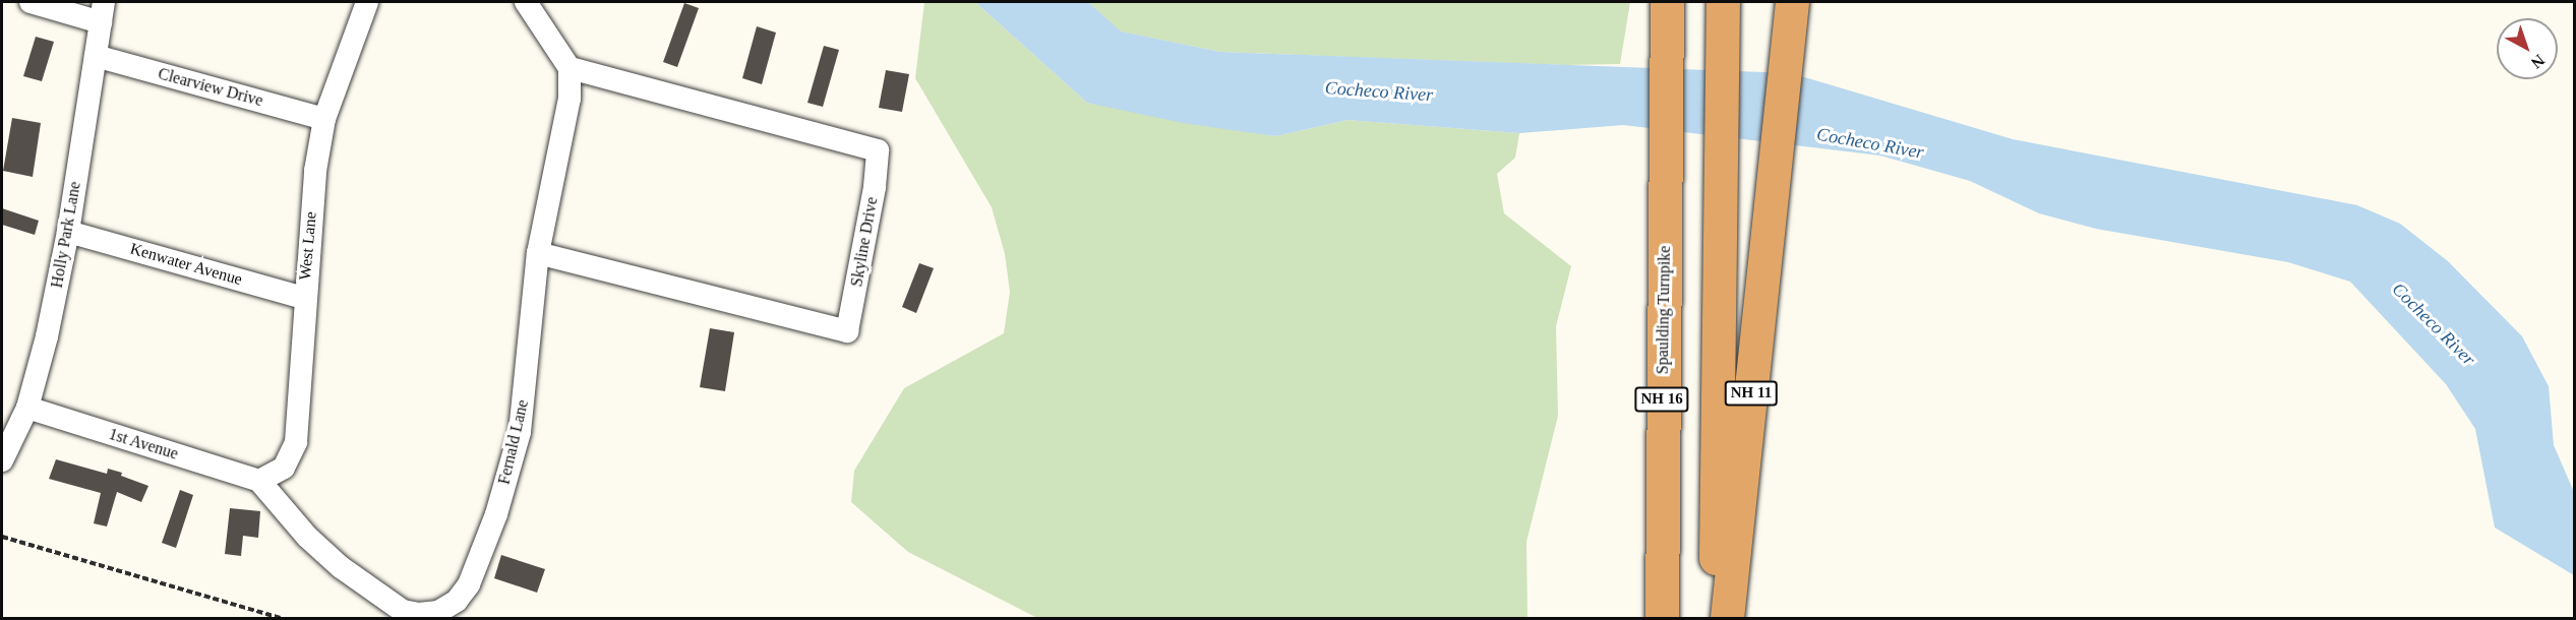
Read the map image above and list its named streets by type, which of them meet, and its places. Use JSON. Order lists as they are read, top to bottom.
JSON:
{
  "streets": {
    "highway": ["Spaulding Turnpike", "NH 11", "NH 16"],
    "street": [
      "Clearview Drive",
      "Holly Park Lane",
      "Skyline Drive",
      "West Lane",
      "Kenwater Avenue",
      "Fernald Lane",
      "1st Avenue"
    ]
  },
  "crossings": [
    ["Clearview Drive", "Holly Park Lane"],
    ["Clearview Drive", "West Lane"],
    ["Holly Park Lane", "Kenwater Avenue"],
    ["Holly Park Lane", "1st Avenue"],
    ["Skyline Drive", "Fernald Lane"],
    ["West Lane", "Kenwater Avenue"],
    ["West Lane", "Fernald Lane"],
    ["West Lane", "1st Avenue"],
    ["Fernald Lane", "1st Avenue"]
  ],
  "water": ["Cocheco River"],
  "north": "bottom right"
}
